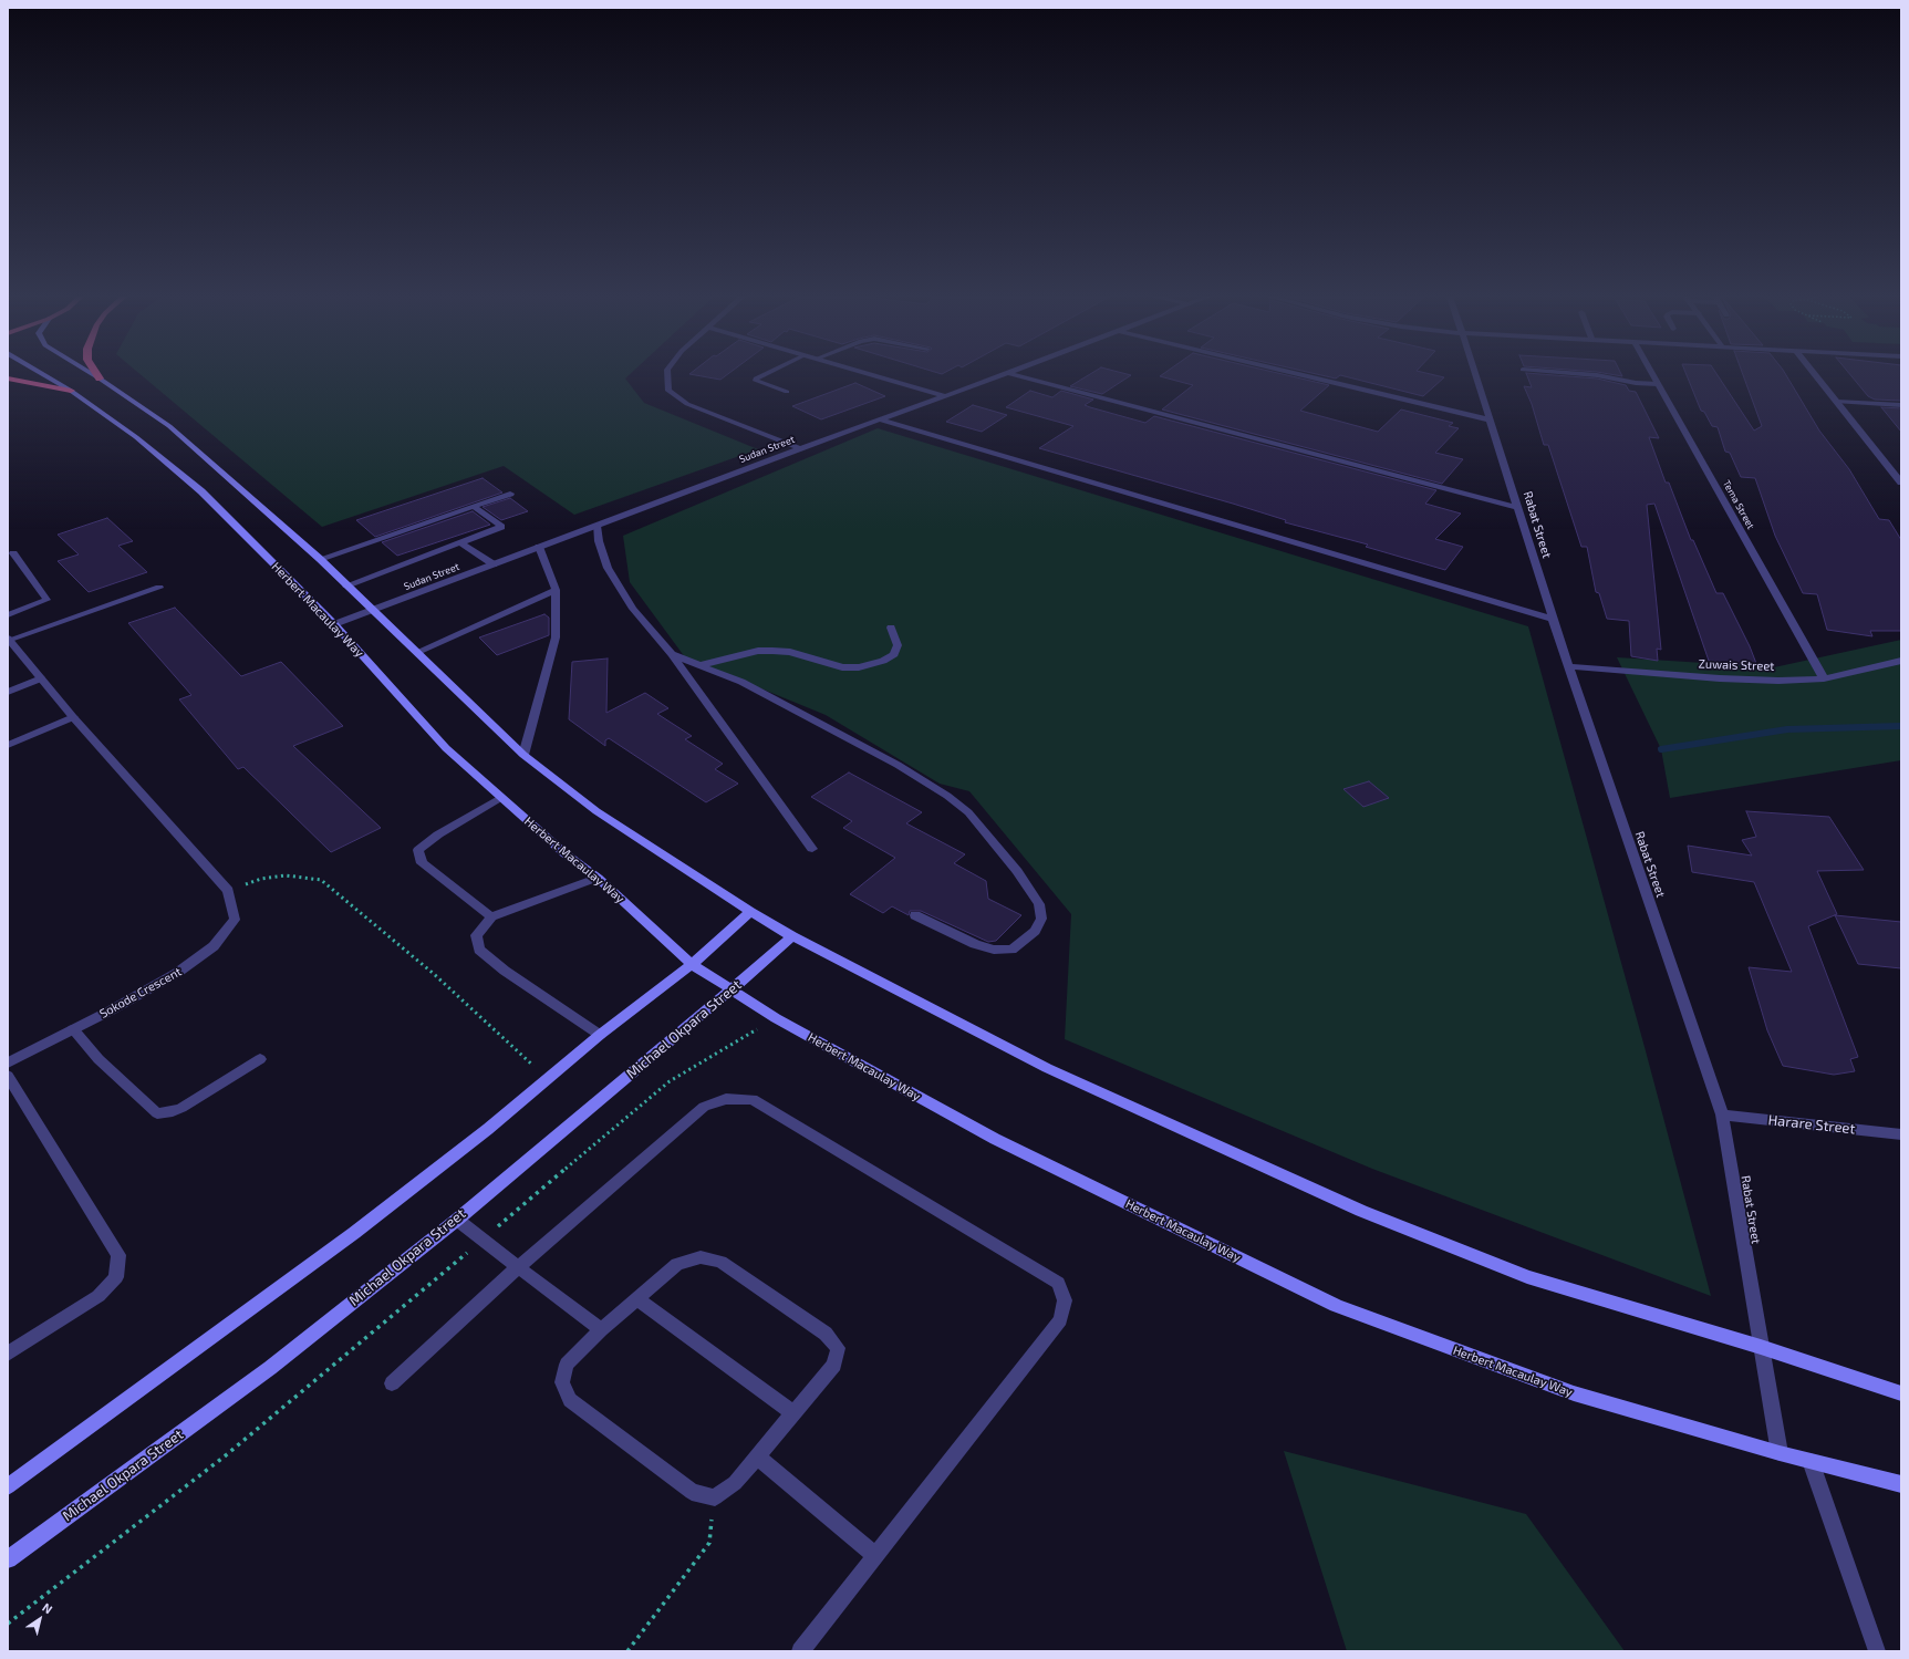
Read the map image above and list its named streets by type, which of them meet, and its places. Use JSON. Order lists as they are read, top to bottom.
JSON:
{
  "streets": {
    "main road": ["Herbert Macaulay Way", "Michael Okpara Street"],
    "street": [
      "Sudan Street",
      "Tema Street",
      "Rabat Street",
      "Zuwais Street",
      "Sokode Crescent",
      "Harare Street"
    ]
  },
  "crossings": [
    ["Sudan Street", "Herbert Macaulay Way"],
    ["Tema Street", "Zuwais Street"],
    ["Rabat Street", "Herbert Macaulay Way"],
    ["Rabat Street", "Zuwais Street"],
    ["Rabat Street", "Harare Street"],
    ["Herbert Macaulay Way", "Michael Okpara Street"]
  ],
  "north": "top right"
}
